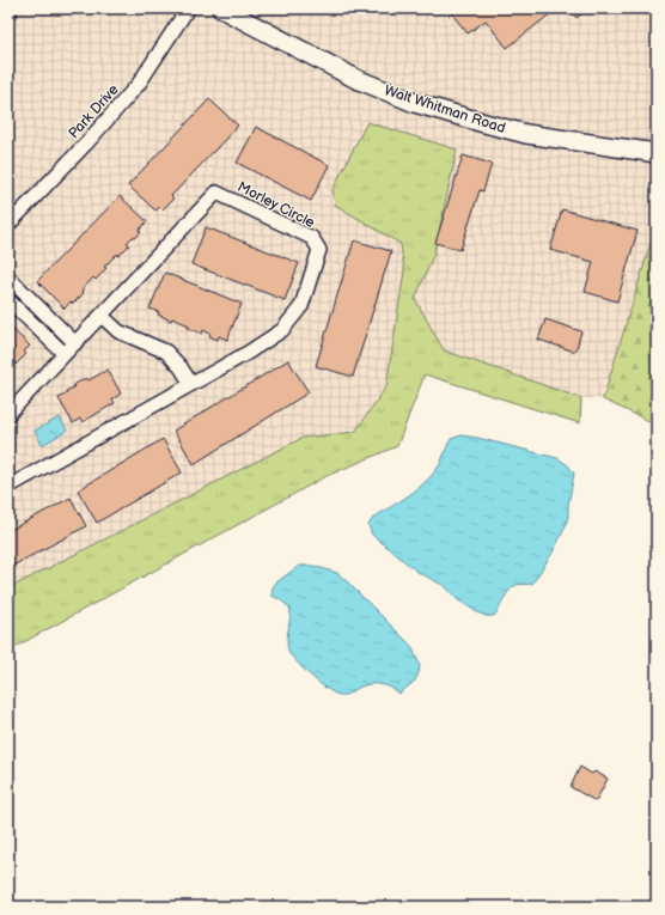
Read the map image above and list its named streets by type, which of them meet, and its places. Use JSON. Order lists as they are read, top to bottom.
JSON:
{
  "streets": {
    "main road": ["Walt Whitman Road"],
    "street": ["Park Drive", "Morley Circle"]
  }
}
